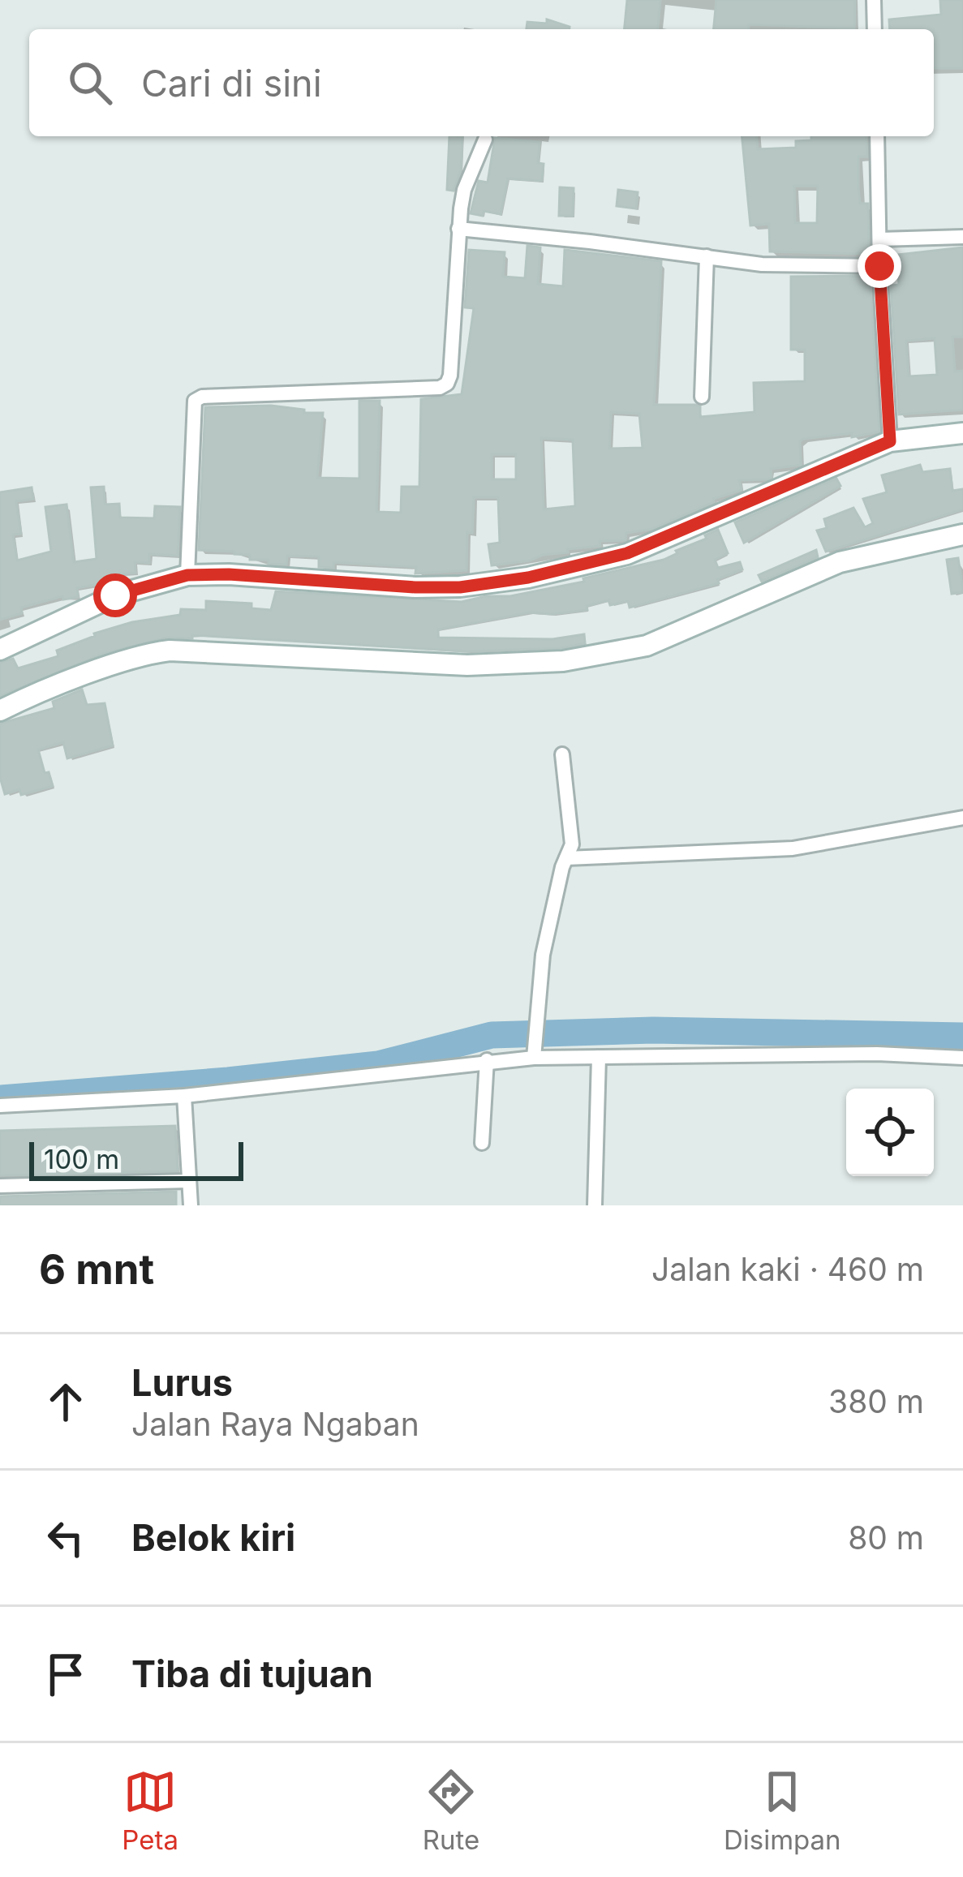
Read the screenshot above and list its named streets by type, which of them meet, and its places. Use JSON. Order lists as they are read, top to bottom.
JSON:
{
  "scale_bar": "100 m",
  "page": {
    "search": "Cari di sini",
    "scale": "100 m",
    "heading": ["6 mnt", "Jalan kaki · 460 m"],
    "list": [
      ["Lurus", "Jalan Raya Ngaban", "380 m"],
      ["Belok kiri", "80 m"],
      "Tiba di tujuan"
    ],
    "nav": ["Peta", "Rute", "Disimpan"]
  }
}
